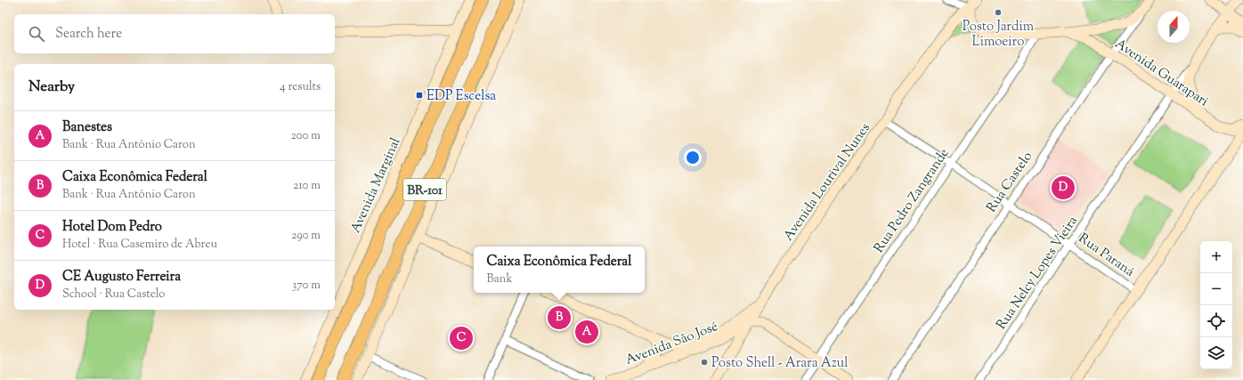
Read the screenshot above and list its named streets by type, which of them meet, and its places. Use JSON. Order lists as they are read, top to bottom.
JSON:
{
  "streets": {
    "main road": ["BR-101"],
    "street": [
      "Avenida Guarapari",
      "Avenida Lourival Nunes",
      "Rua Castelo",
      "Avenida Marginal",
      "Rua Pedro Zangrande",
      "Rua Paraná",
      "Rua Nelcy Lopes Vieira",
      "Avenida São José"
    ]
  },
  "crossings": [
    ["Avenida Guarapari", "Avenida Lourival Nunes"],
    ["Avenida Guarapari", "Rua Castelo"],
    ["Avenida Guarapari", "Rua Pedro Zangrande"],
    ["Avenida Guarapari", "Rua Nelcy Lopes Vieira"],
    ["Avenida Lourival Nunes", "Rua Paraná"],
    ["Avenida Lourival Nunes", "Avenida São José"],
    ["Rua Castelo", "Rua Paraná"],
    ["Rua Pedro Zangrande", "Rua Paraná"],
    ["Rua Paraná", "Rua Nelcy Lopes Vieira"]
  ],
  "places": {
    "other": ["Posto Jardim Limoeiro", "Posto Shell - Arara Azul"],
    "transit": ["EDP Escelsa"]
  },
  "north": "top",
  "page": {
    "search": "Search here",
    "heading": ["Nearby", "4 results"],
    "list": [
      {
        "mark": "A",
        "name": "Banestes",
        "note": "Bank · Rua Antônio Caron",
        "value": "200 m"
      },
      {
        "mark": "B",
        "name": "Caixa Econômica Federal",
        "note": "Bank · Rua Antônio Caron",
        "value": "210 m"
      },
      {
        "mark": "C",
        "name": "Hotel Dom Pedro",
        "note": "Hotel · Rua Casemiro de Abreu",
        "value": "290 m"
      },
      {
        "mark": "D",
        "name": "CE Augusto Ferreira",
        "note": "School · Rua Castelo",
        "value": "370 m"
      }
    ],
    "pins": [
      "D",
      "B",
      "A",
      "C"
    ],
    "map_buttons": ["+", "−"],
    "popup": ["Caixa Econômica Federal", "Bank"]
  }
}
